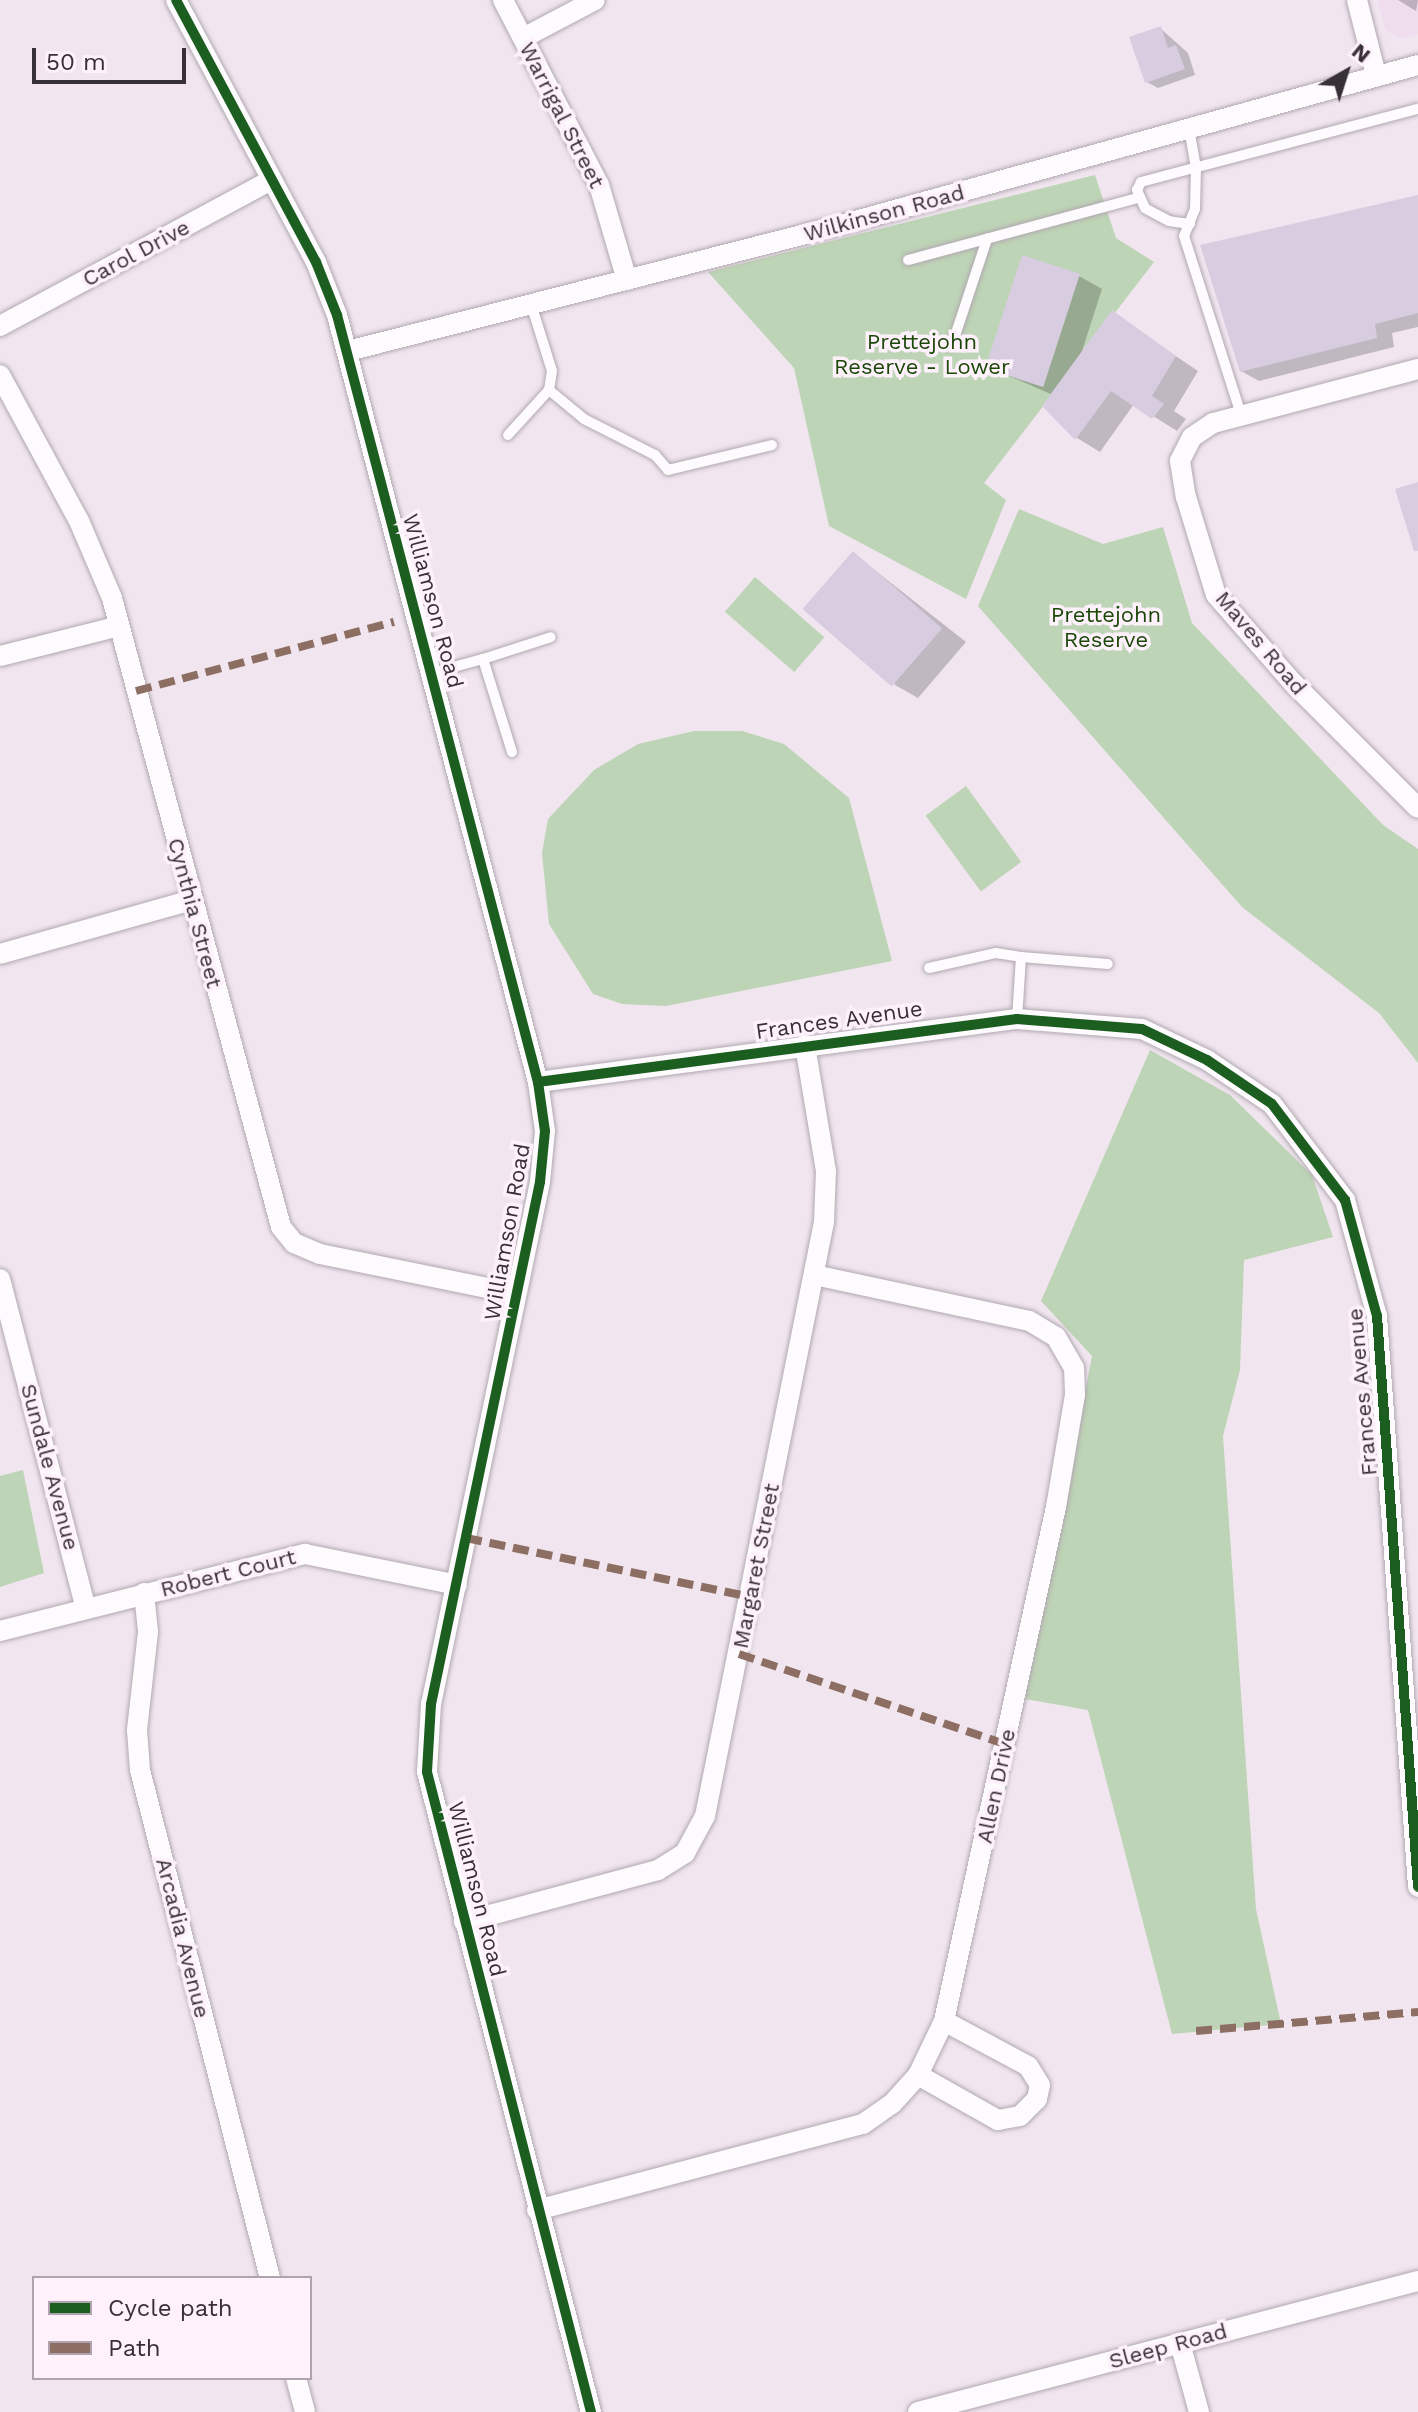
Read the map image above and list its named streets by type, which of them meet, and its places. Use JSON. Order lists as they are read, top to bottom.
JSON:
{
  "streets": {
    "street": [
      "Warrigal Street",
      "Wilkinson Road",
      "Carol Drive",
      "Williamson Road",
      "Maves Road",
      "Cynthia Street",
      "Frances Avenue",
      "Sundale Avenue",
      "Margaret Street",
      "Robert Court",
      "Allen Drive",
      "Arcadia Avenue",
      "Sleep Road"
    ]
  },
  "crossings": [
    ["Warrigal Street", "Wilkinson Road"],
    ["Wilkinson Road", "Williamson Road"],
    ["Carol Drive", "Williamson Road"],
    ["Williamson Road", "Cynthia Street"],
    ["Williamson Road", "Frances Avenue"],
    ["Williamson Road", "Margaret Street"],
    ["Williamson Road", "Robert Court"],
    ["Williamson Road", "Allen Drive"],
    ["Frances Avenue", "Margaret Street"],
    ["Sundale Avenue", "Robert Court"],
    ["Margaret Street", "Allen Drive"],
    ["Robert Court", "Arcadia Avenue"]
  ],
  "parks": ["Prettejohn Reserve - Lower", "Prettejohn Reserve"],
  "legend": ["Cycle path", "Path"],
  "scale_bar": "50 m",
  "north": "top right"
}
